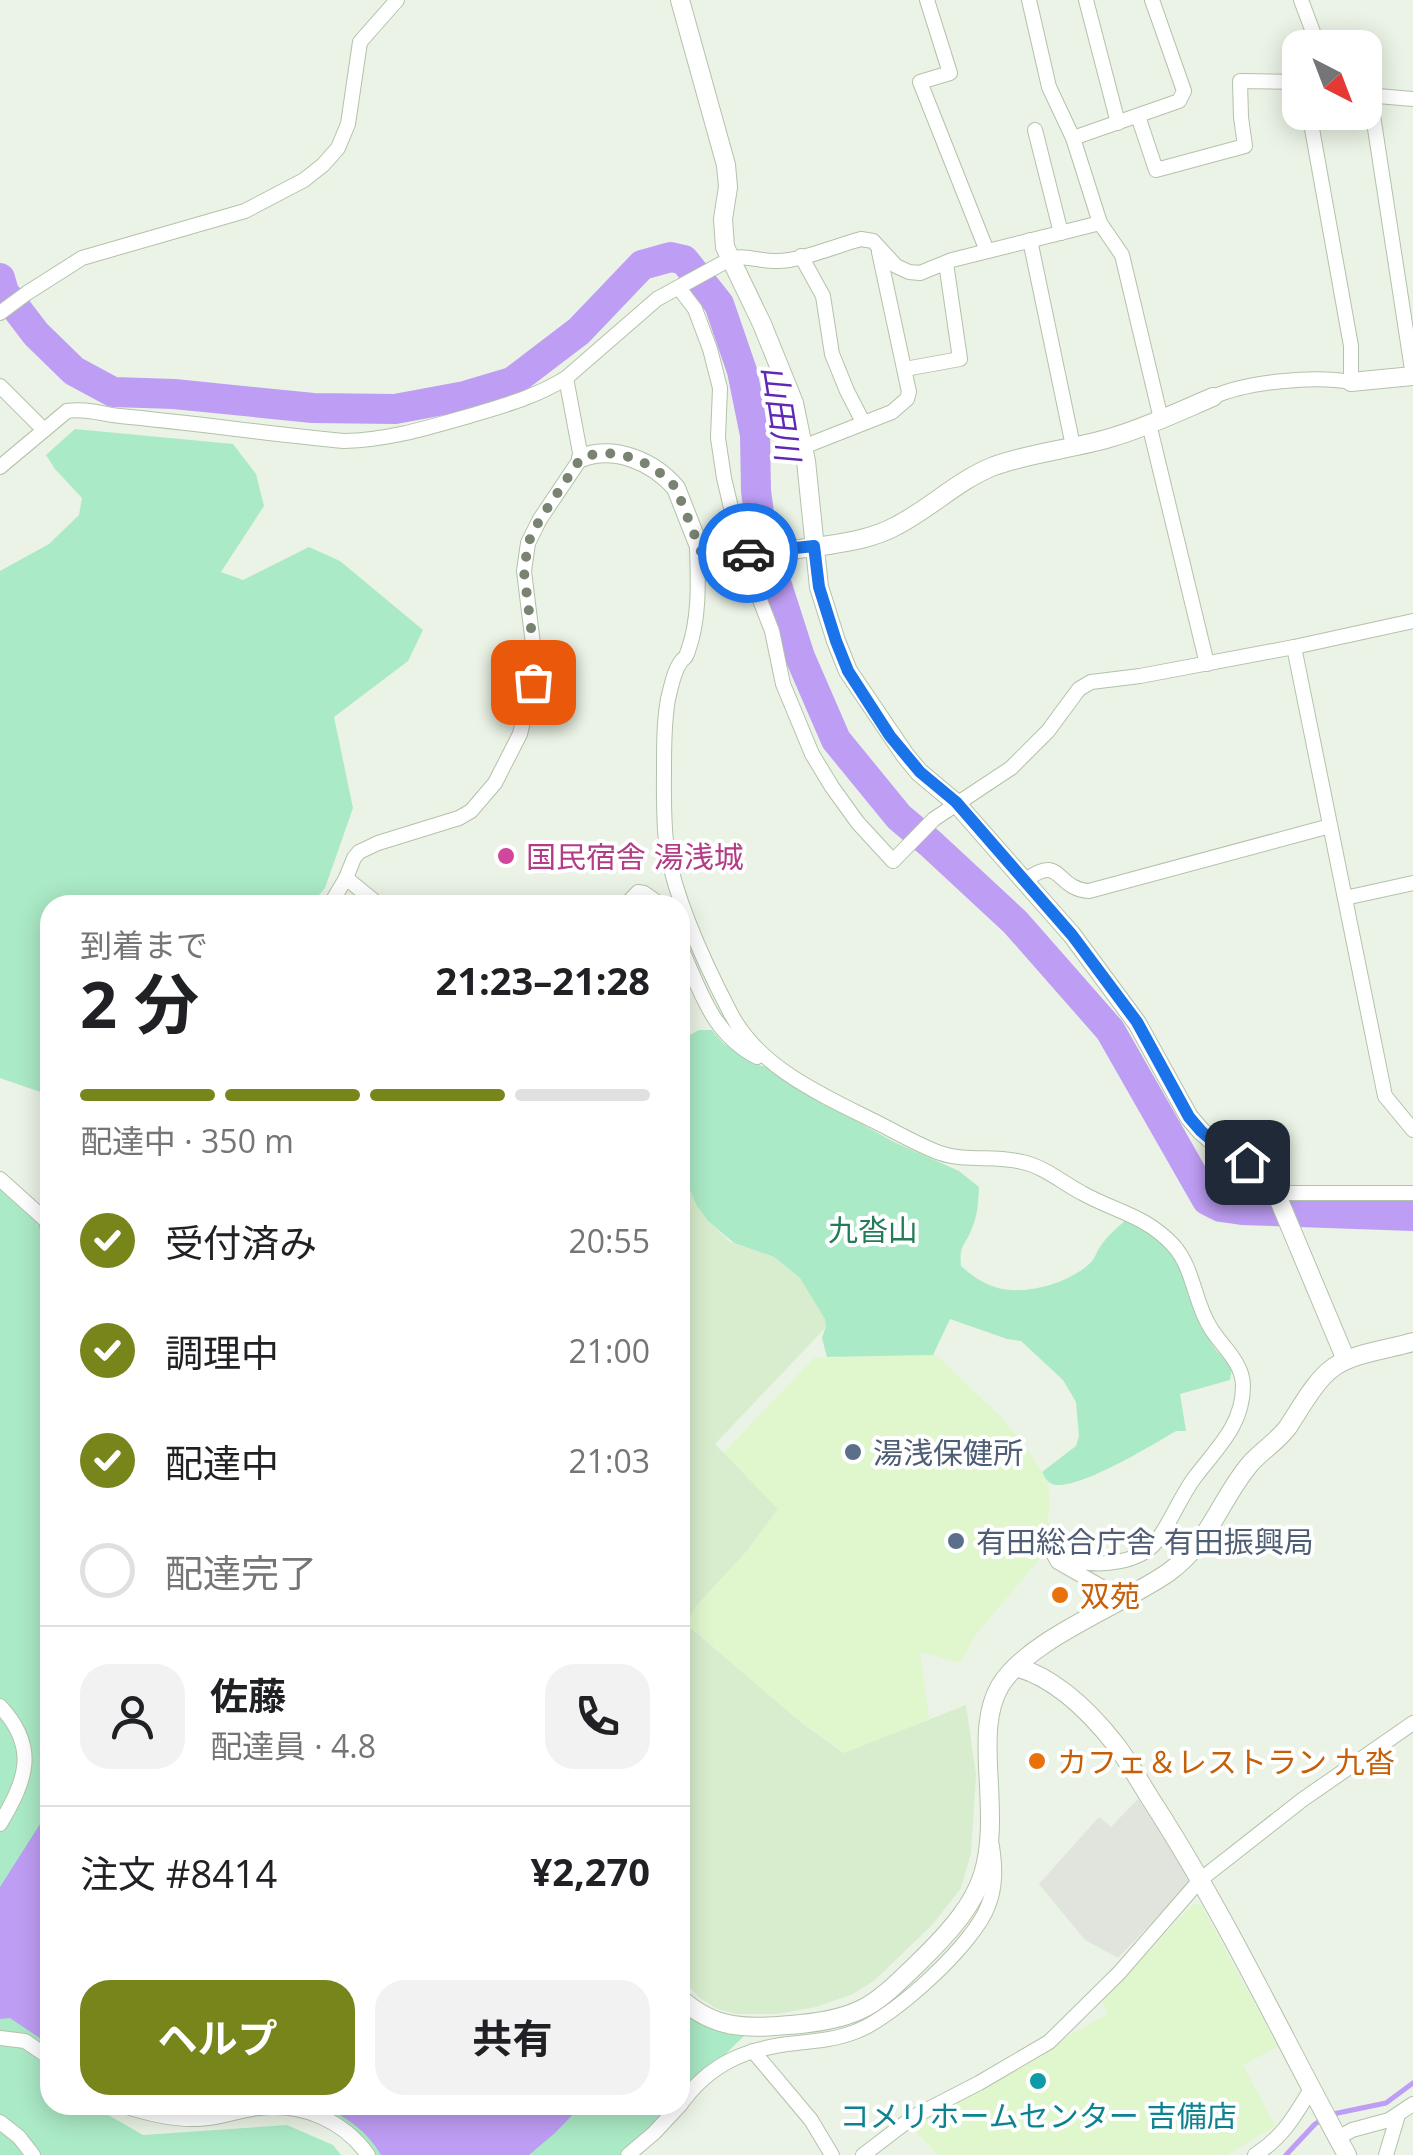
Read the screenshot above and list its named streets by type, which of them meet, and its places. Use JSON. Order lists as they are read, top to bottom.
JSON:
{
  "water": ["山田川"],
  "parks": ["九沓山"],
  "places": [
    "国民宿舎 湯浅城",
    "湯浅保健所",
    "有田総合庁舎 有田振興局",
    "双苑",
    "カフェ＆レストラン 九沓",
    "コメリホームセンター 吉備店"
  ],
  "north": "bottom right",
  "page": {
    "heading": ["2 分", "到着まで", "21:23–21:28"],
    "panel": [
      "佐藤",
      "配達員 · 4.8",
      "注文 #8414",
      "¥2,270"
    ],
    "bar": "配達中 · 350 m",
    "list": [
      ["受付済み", "20:55"],
      ["調理中", "21:00"],
      ["配達中", "21:03"],
      "配達完了"
    ],
    "buttons": ["ヘルプ", "共有"]
  }
}
